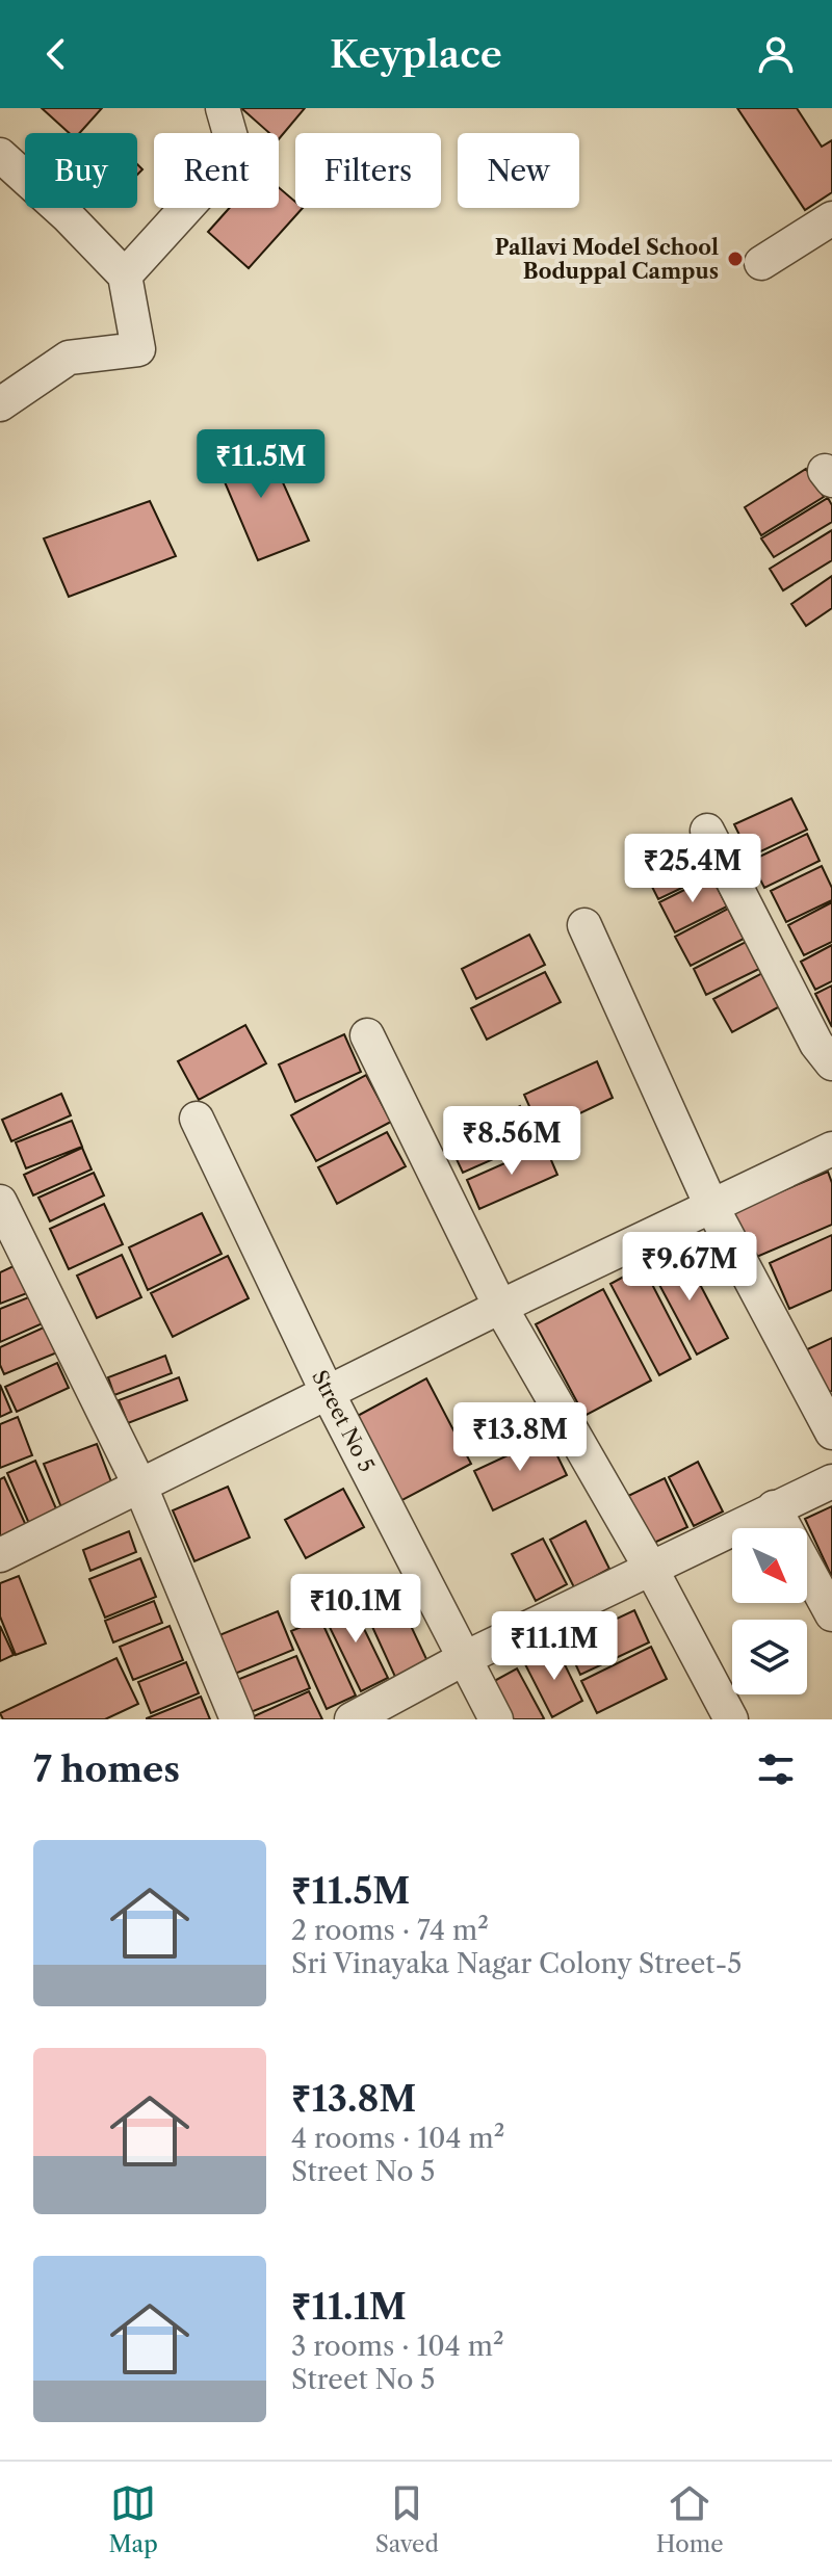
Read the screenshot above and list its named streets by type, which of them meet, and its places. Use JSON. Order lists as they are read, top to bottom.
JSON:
{
  "streets": {
    "street": ["Street No 5"]
  },
  "places": ["Pallavi Model School Boduppal Campus"],
  "north": "bottom right",
  "page": {
    "header": "Keyplace",
    "chip": [
      "Buy",
      "Rent",
      "Filters",
      "New"
    ],
    "price": [
      "₹11.5M",
      "₹25.4M",
      "₹8.56M",
      "₹9.67M",
      "₹13.8M",
      "₹10.1M",
      "₹11.1M"
    ],
    "heading": "7 homes",
    "list": [
      {
        "name": "₹11.5M",
        "note": "2 rooms · 74 m² · Sri Vinayaka Nagar Colony Street-5"
      },
      {
        "name": "₹13.8M",
        "note": "4 rooms · 104 m² · Street No 5"
      },
      {
        "name": "₹11.1M",
        "note": "3 rooms · 104 m² · Street No 5"
      }
    ],
    "tabs": ["Map", "Saved", "Home"]
  }
}
